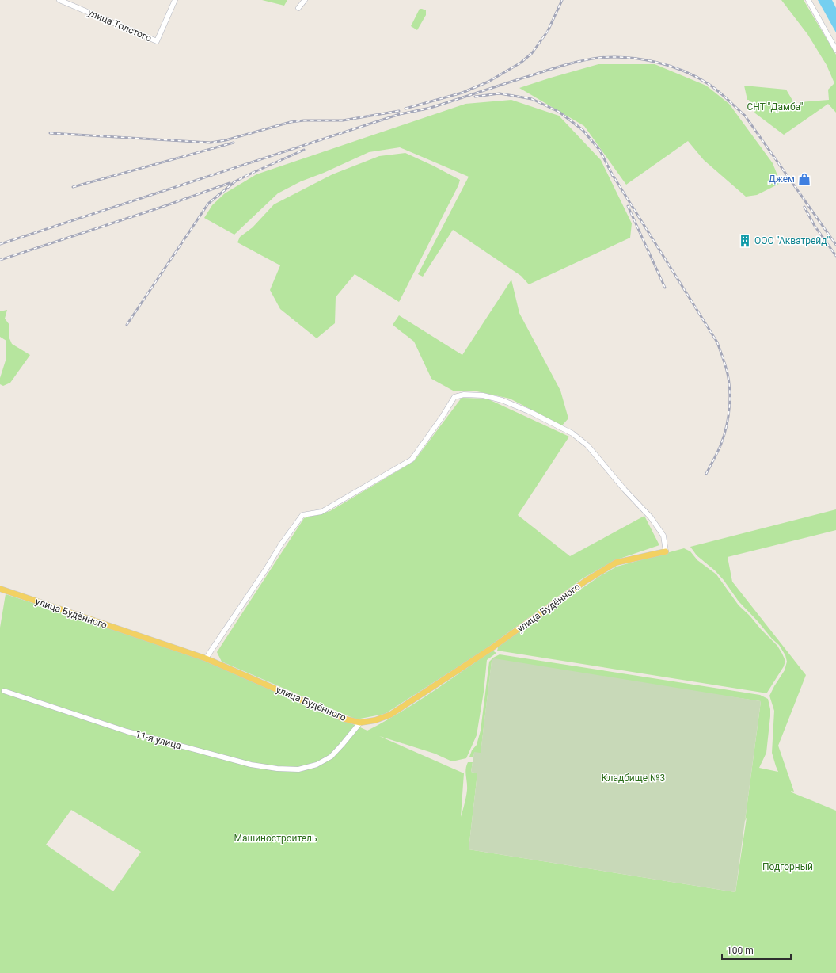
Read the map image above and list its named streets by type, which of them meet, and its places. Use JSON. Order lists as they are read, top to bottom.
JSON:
{
  "streets": {
    "main road": ["улица Будённого"],
    "street": ["улица Толстого", "11-я улица"]
  },
  "crossings": [
    ["улица Будённого", "11-я улица"]
  ],
  "parks": [
    "СНТ \"Дамба\"",
    "Кладбище №3",
    "Машиностроитель",
    "Подгорный"
  ],
  "places": {
    "shop": ["Джем"],
    "building": ["ООО \"Акватрейд\""]
  },
  "scale_bar": "100 m"
}
